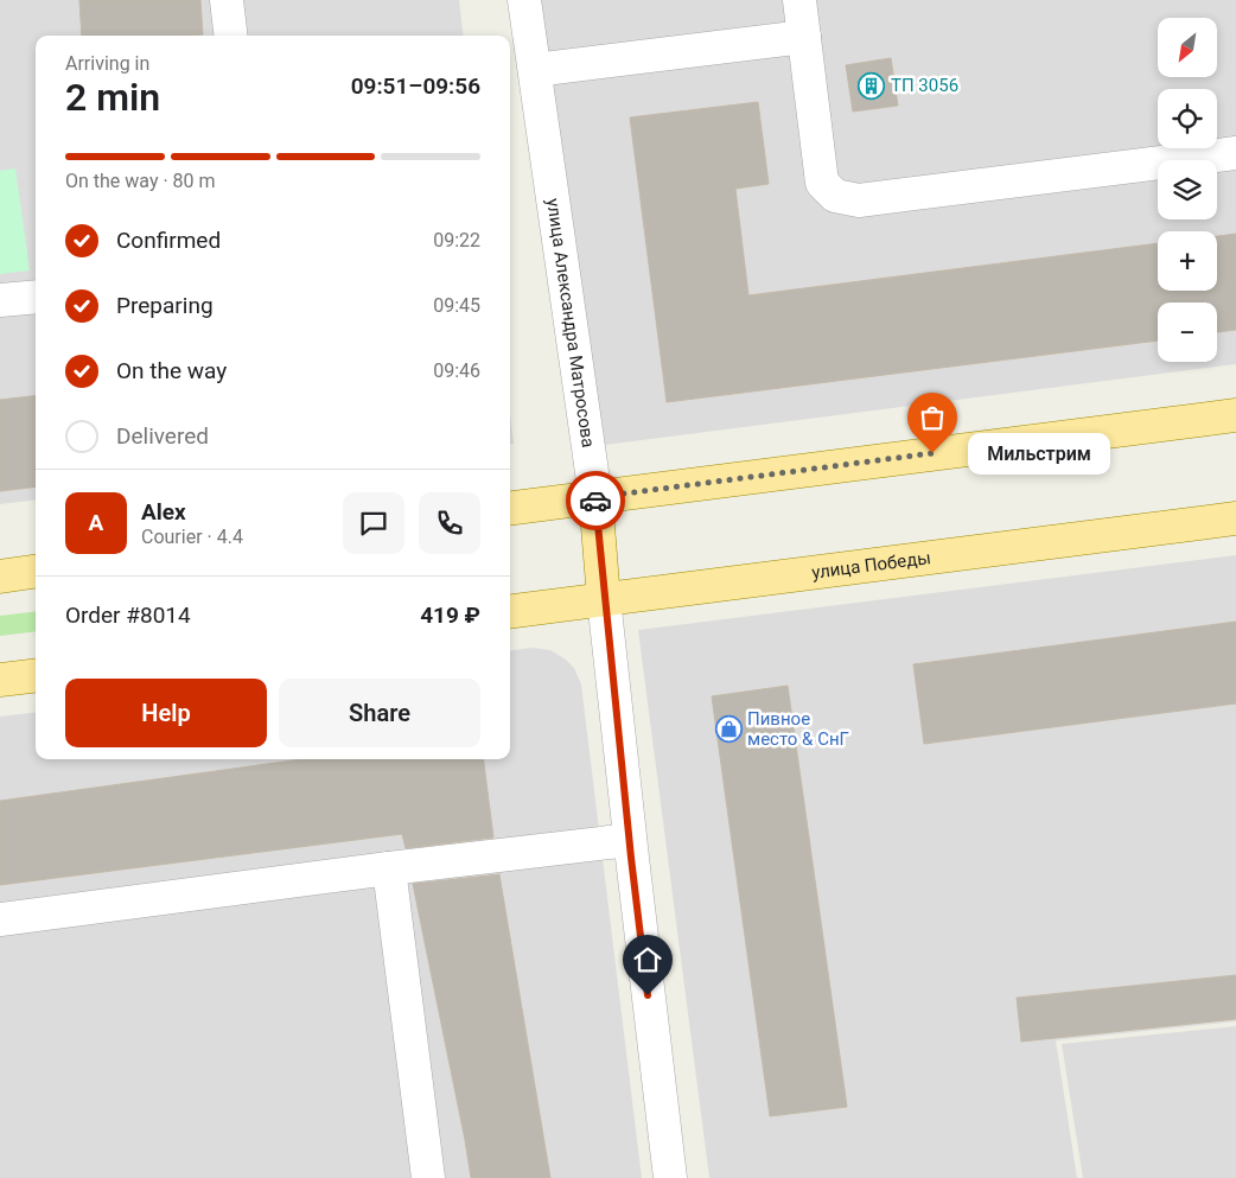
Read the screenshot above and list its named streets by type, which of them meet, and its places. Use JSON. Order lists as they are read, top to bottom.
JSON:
{
  "streets": {
    "main road": ["улица Александра Матросова", "улица Победы"]
  },
  "crossings": [
    ["улица Александра Матросова", "улица Победы"]
  ],
  "places": {
    "building": ["ТП 3056"],
    "other": ["Мильстрим"],
    "shop": ["Пивное место & СнГ"]
  },
  "north": "bottom left",
  "page": {
    "map_buttons": ["+", "−"],
    "heading": ["2 min", "Arriving in", "09:51–09:56"],
    "panel": [
      "Alex",
      "Courier · 4.4",
      "Order #8014",
      "419 ₽"
    ],
    "bar": "On the way · 80 m",
    "list": [
      ["Confirmed", "09:22"],
      ["Preparing", "09:45"],
      ["On the way", "09:46"],
      "Delivered"
    ],
    "bubble": "Мильстрим",
    "round": "A",
    "buttons": ["Help", "Share"]
  }
}
